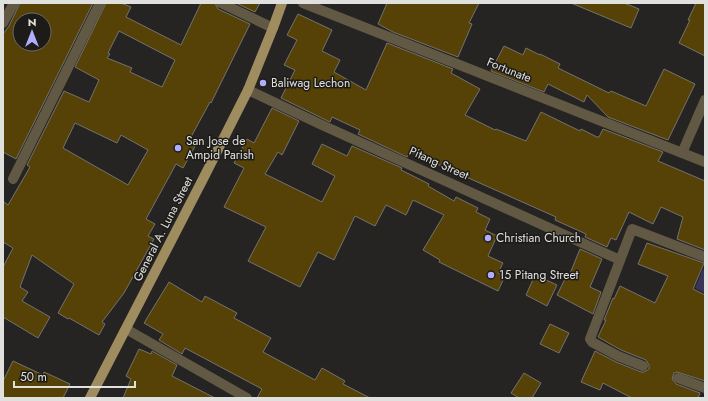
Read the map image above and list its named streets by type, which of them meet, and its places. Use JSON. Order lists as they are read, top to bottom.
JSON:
{
  "streets": {
    "main road": ["General A. Luna Street"],
    "street": ["Fortunate", "Pitang Street"]
  },
  "crossings": [
    ["Pitang Street", "General A. Luna Street"]
  ],
  "places": [
    "Baliwag Lechon",
    "San Jose de Ampid Parish",
    "Christian Church",
    "15 Pitang Street"
  ],
  "scale_bar": "50 m",
  "north": "top"
}
